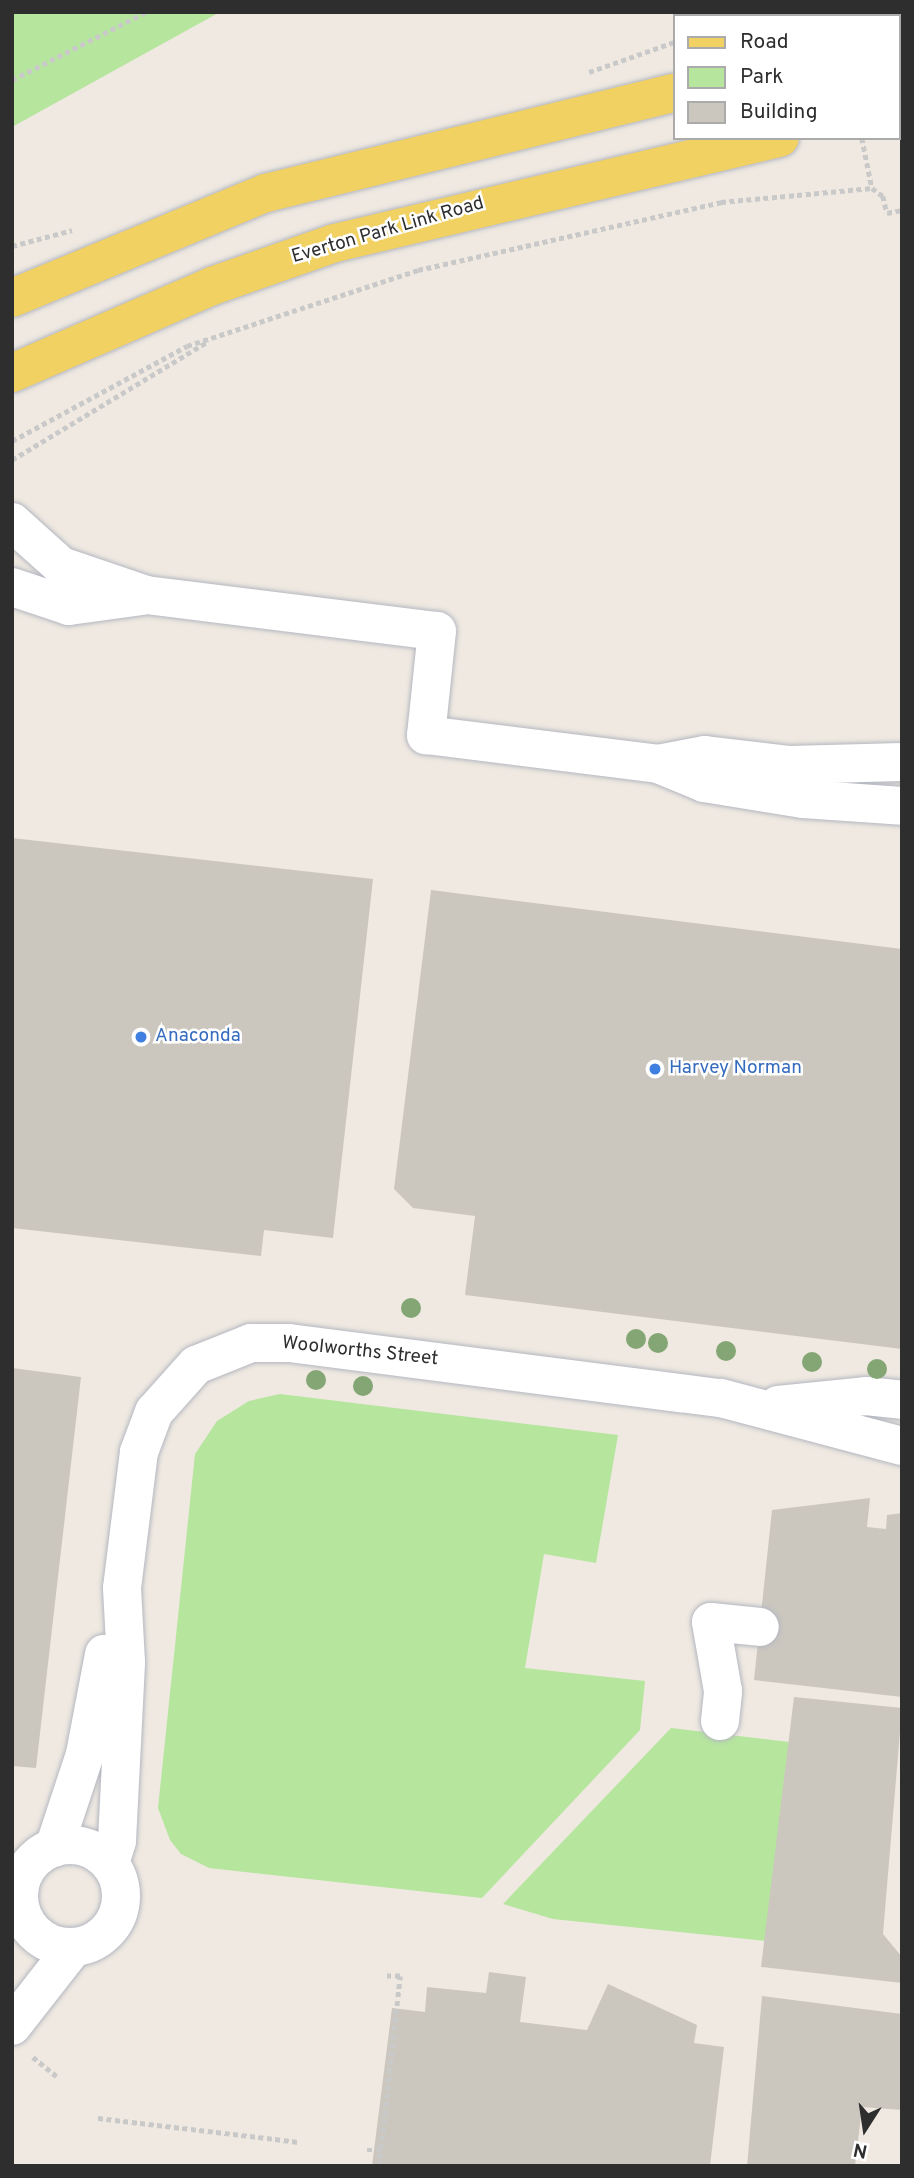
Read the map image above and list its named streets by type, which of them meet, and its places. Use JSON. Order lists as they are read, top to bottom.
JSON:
{
  "streets": {
    "main road": ["Everton Park Link Road"],
    "street": ["Woolworths Street"]
  },
  "places": ["Anaconda", "Harvey Norman"],
  "legend": ["Road", "Park", "Building"],
  "north": "bottom"
}
